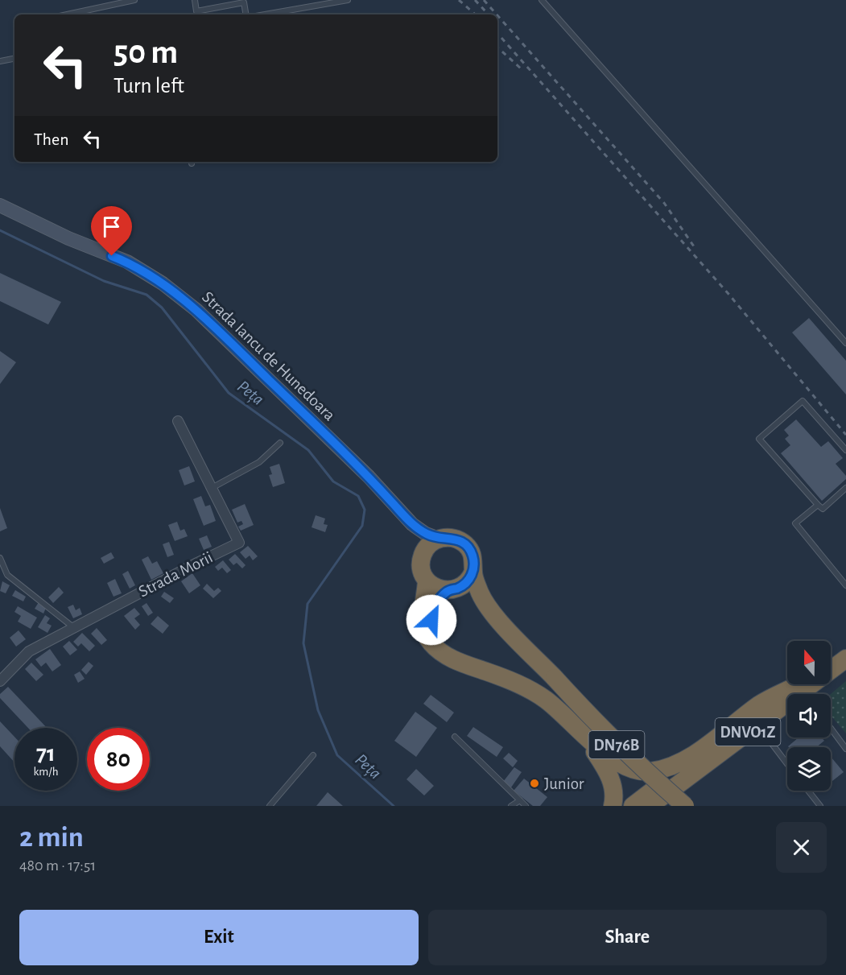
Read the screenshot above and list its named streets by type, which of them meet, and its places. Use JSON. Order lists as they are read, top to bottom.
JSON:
{
  "streets": {
    "highway": ["DNVO1Z", "DN76B"],
    "street": ["Strada Iancu de Hunedoara", "Strada Morii"]
  },
  "crossings": [
    ["Strada Iancu de Hunedoara", "DN76B"]
  ],
  "water": ["Peța"],
  "places": ["Junior"],
  "north": "top",
  "page": {
    "turn": ["50 m", "Turn left"],
    "then": "Then",
    "speed": "71 km/h",
    "limit": "80",
    "heading": ["2 min", "480 m · 17:51"],
    "buttons": ["Exit", "Share"]
  }
}
